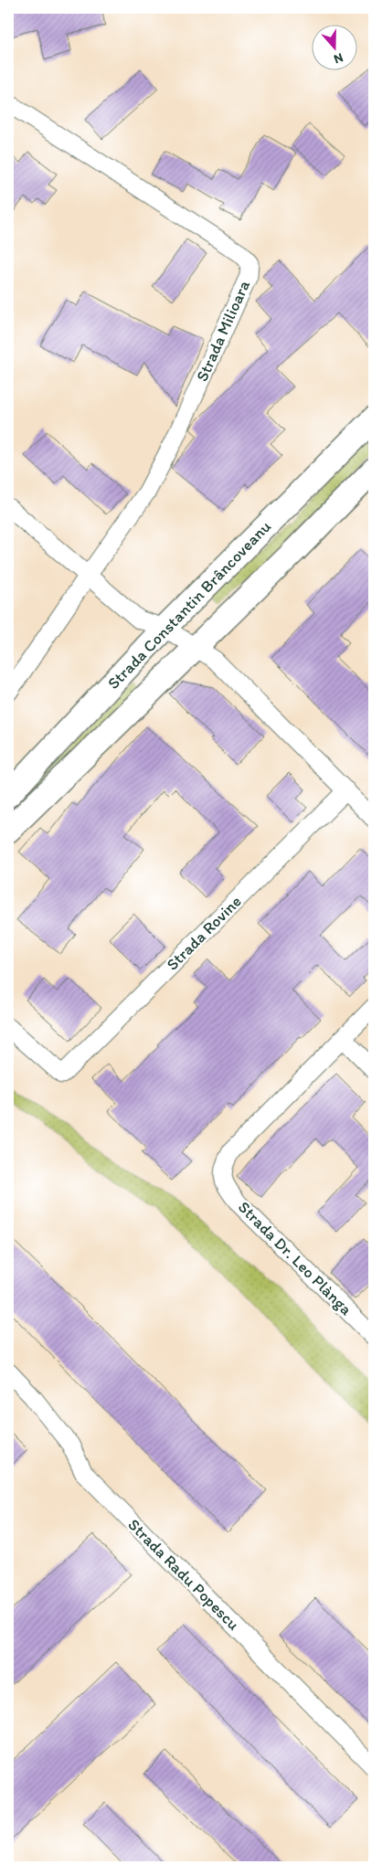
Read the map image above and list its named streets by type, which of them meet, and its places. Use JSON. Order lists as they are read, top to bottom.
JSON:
{
  "streets": {
    "main road": ["Strada Constantin Brâncoveanu"],
    "street": [
      "Strada Milioara",
      "Strada Rovine",
      "Strada Dr. Leo Plànga",
      "Strada Radu Popescu"
    ]
  },
  "north": "bottom"
}
